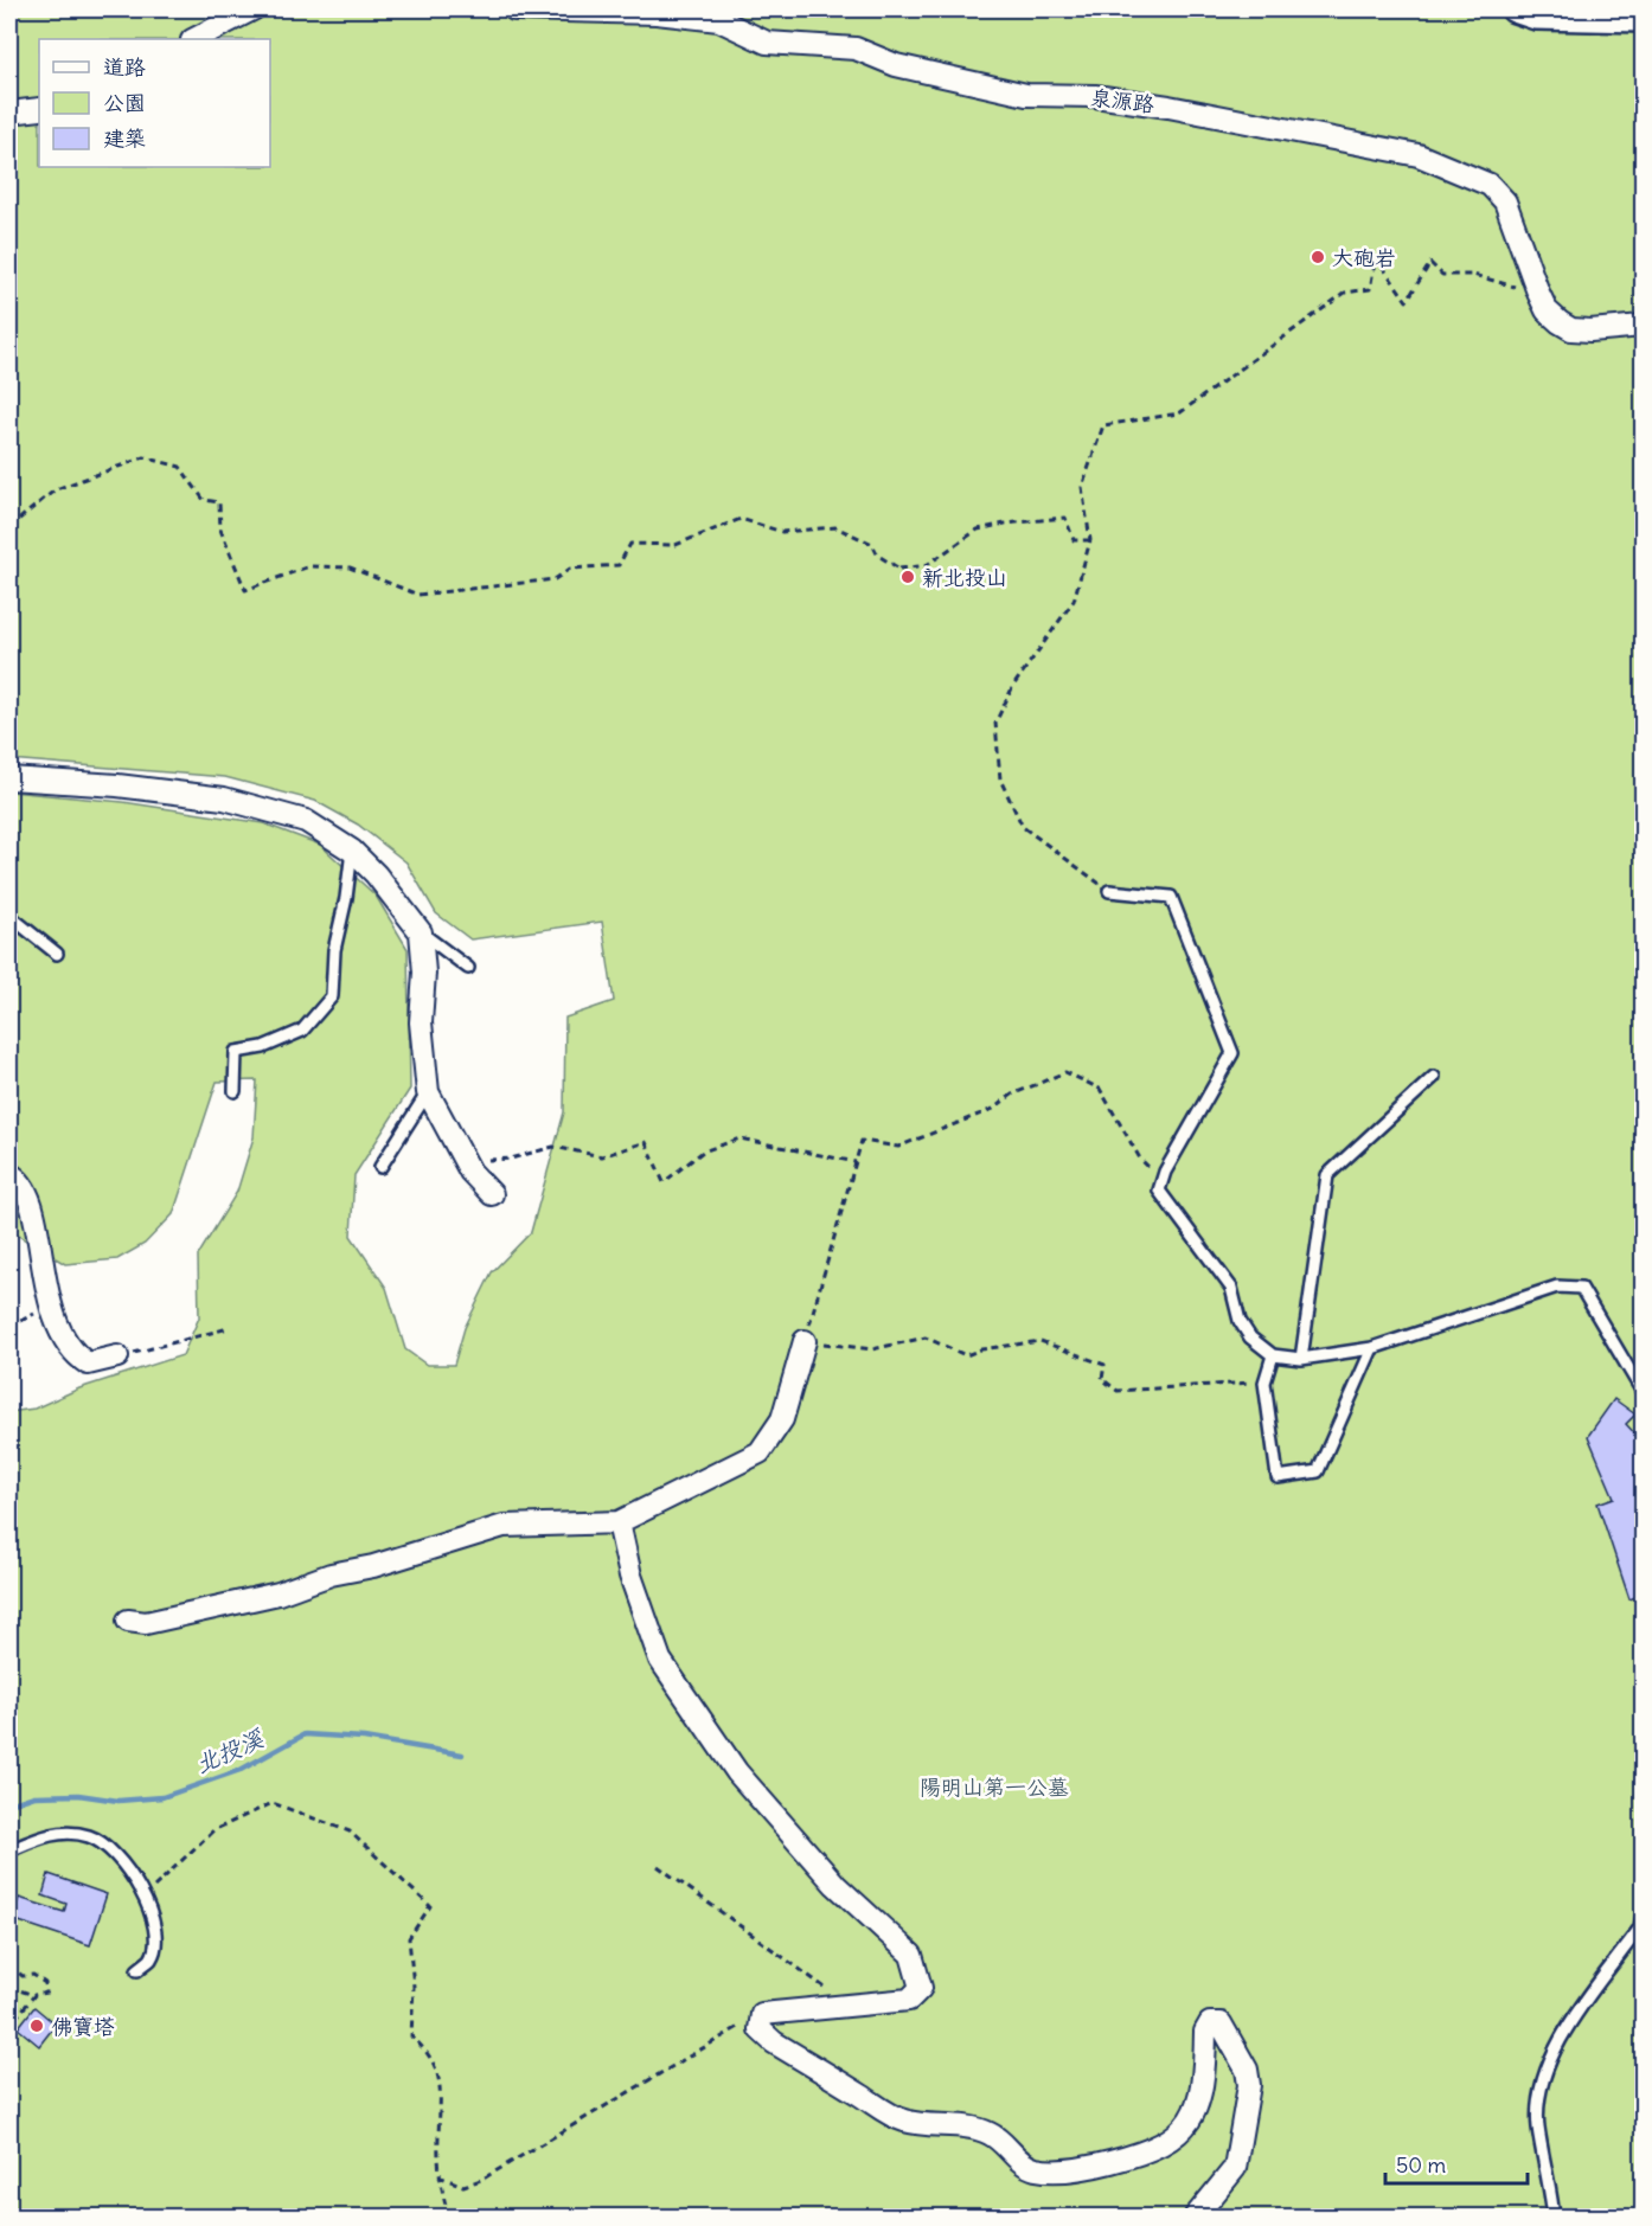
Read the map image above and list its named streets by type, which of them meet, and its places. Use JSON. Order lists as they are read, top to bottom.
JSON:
{
  "streets": {
    "street": ["泉源路"]
  },
  "water": ["北投溪"],
  "parks": ["陽明山第一公墓"],
  "places": ["大砲岩", "新北投山", "佛寶塔"],
  "legend": ["道路", "公園", "建築"],
  "scale_bar": "50 m"
}
